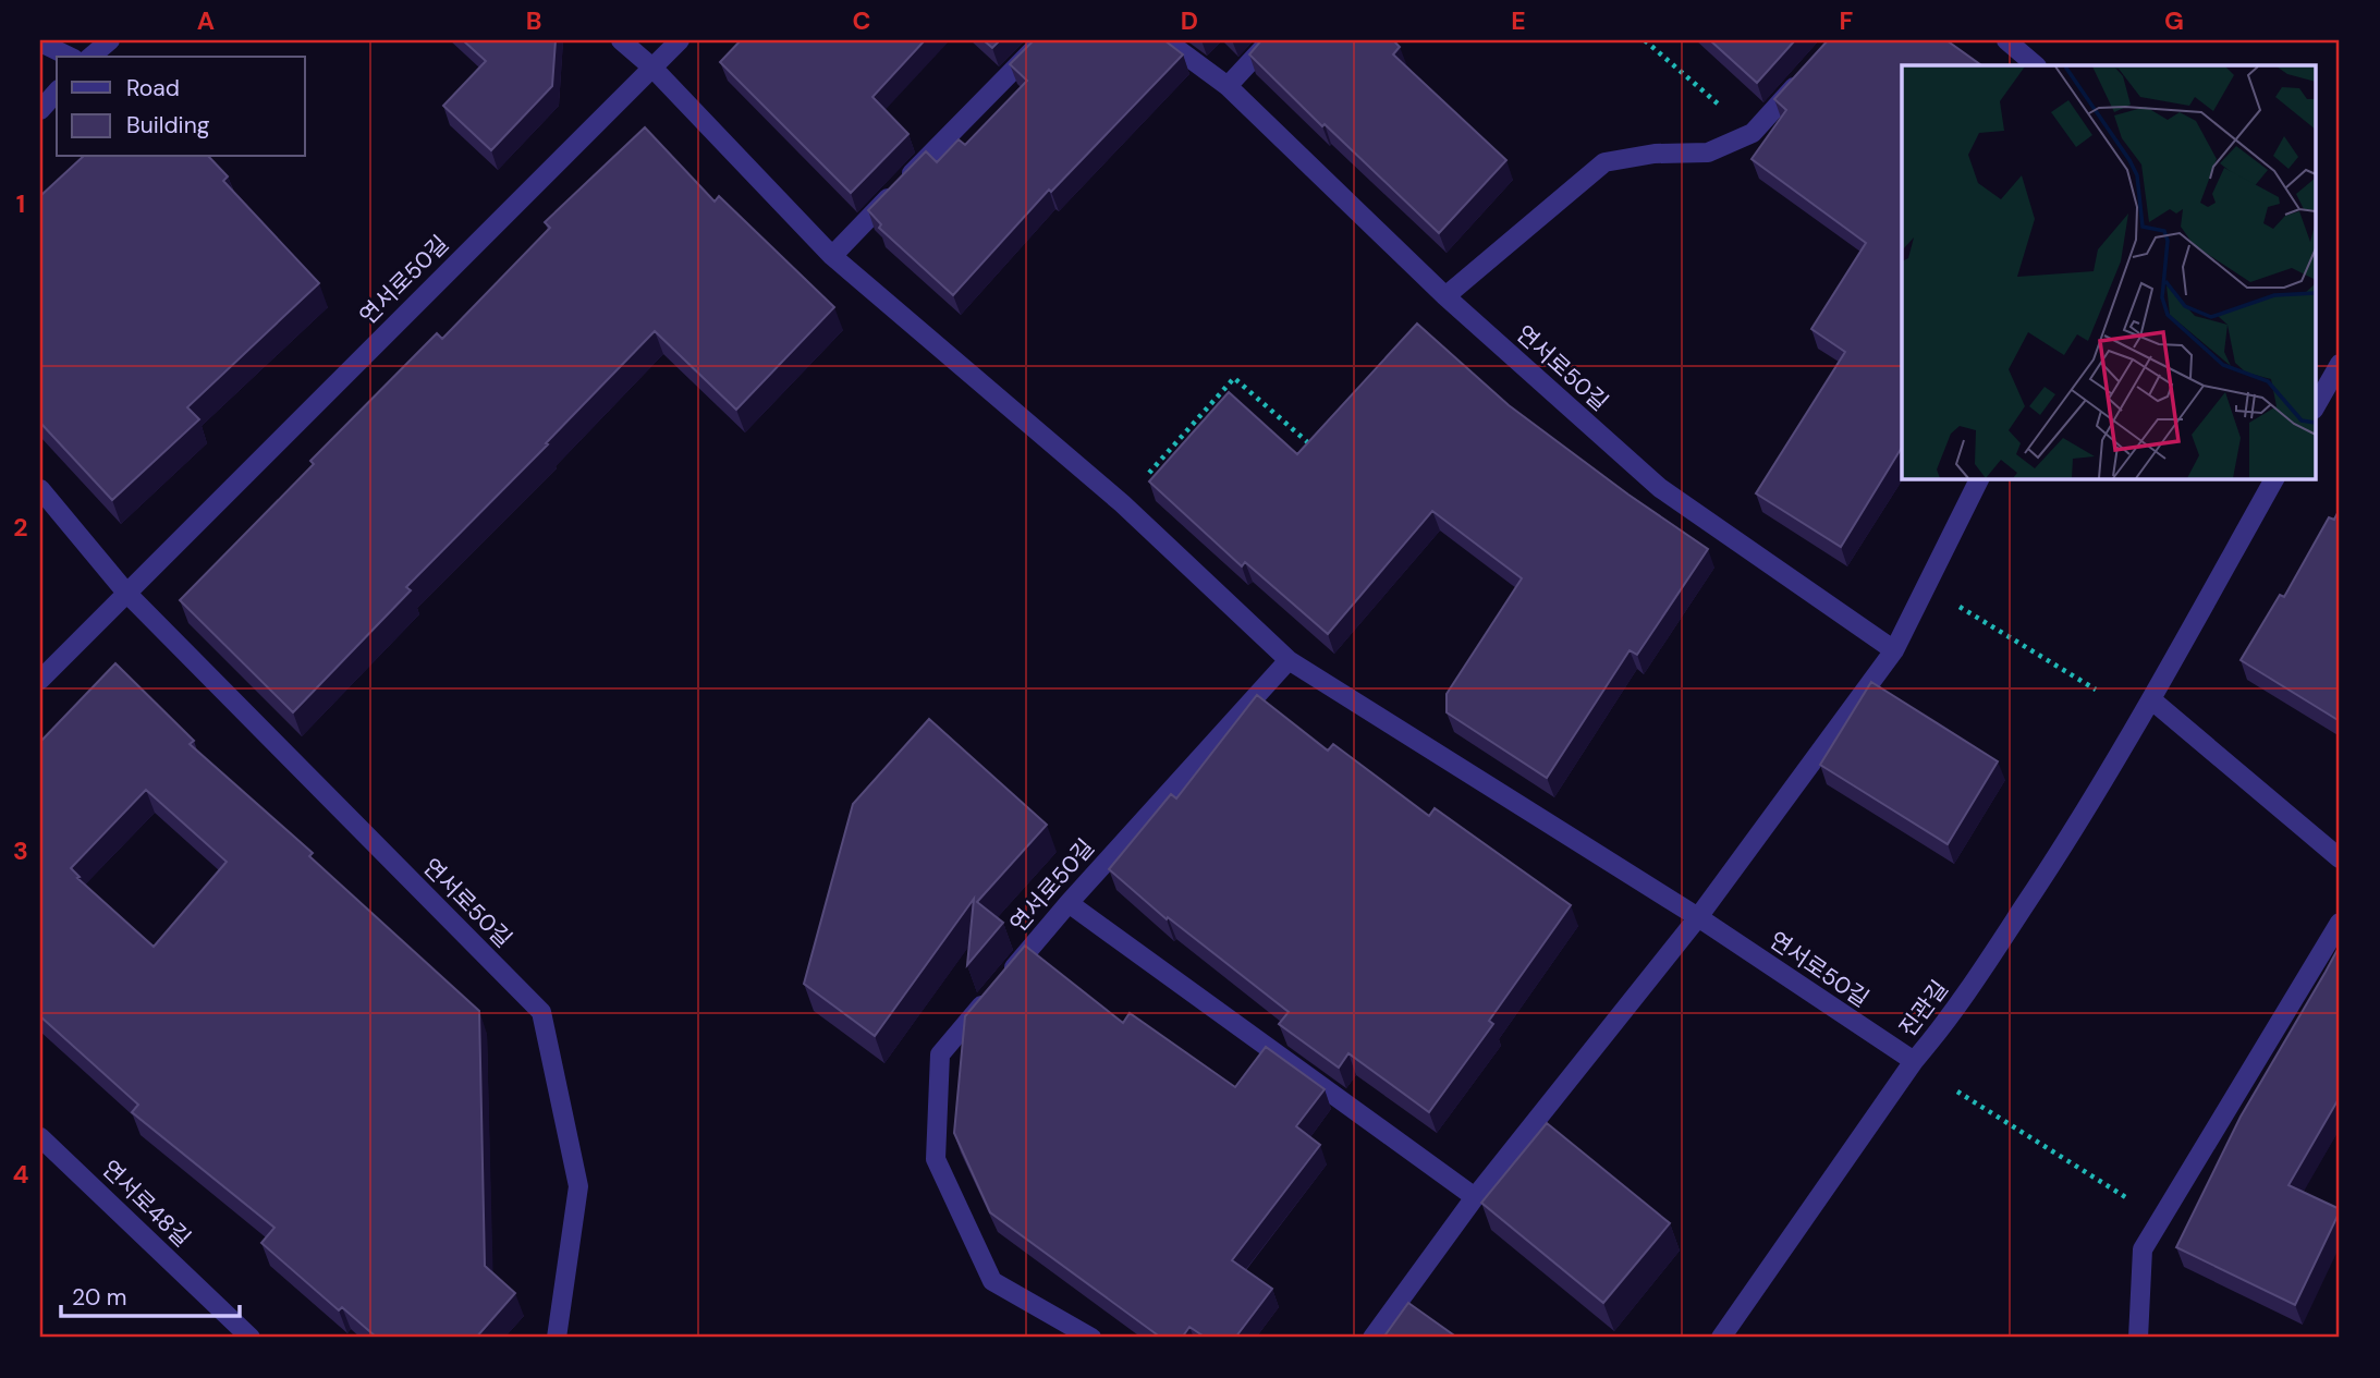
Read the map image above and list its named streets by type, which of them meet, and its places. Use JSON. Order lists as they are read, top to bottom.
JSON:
{
  "streets": {
    "street": ["연서로50길", "진관길", "연서로48길"]
  },
  "crossings": [
    ["연서로50길", "진관길"]
  ],
  "legend": ["Road", "Building"],
  "scale_bar": "20 m",
  "grid": {
    "columns": [
      "A",
      "B",
      "C",
      "D",
      "E",
      "F",
      "G"
    ],
    "rows": [
      "1",
      "2",
      "3",
      "4"
    ]
  }
}
